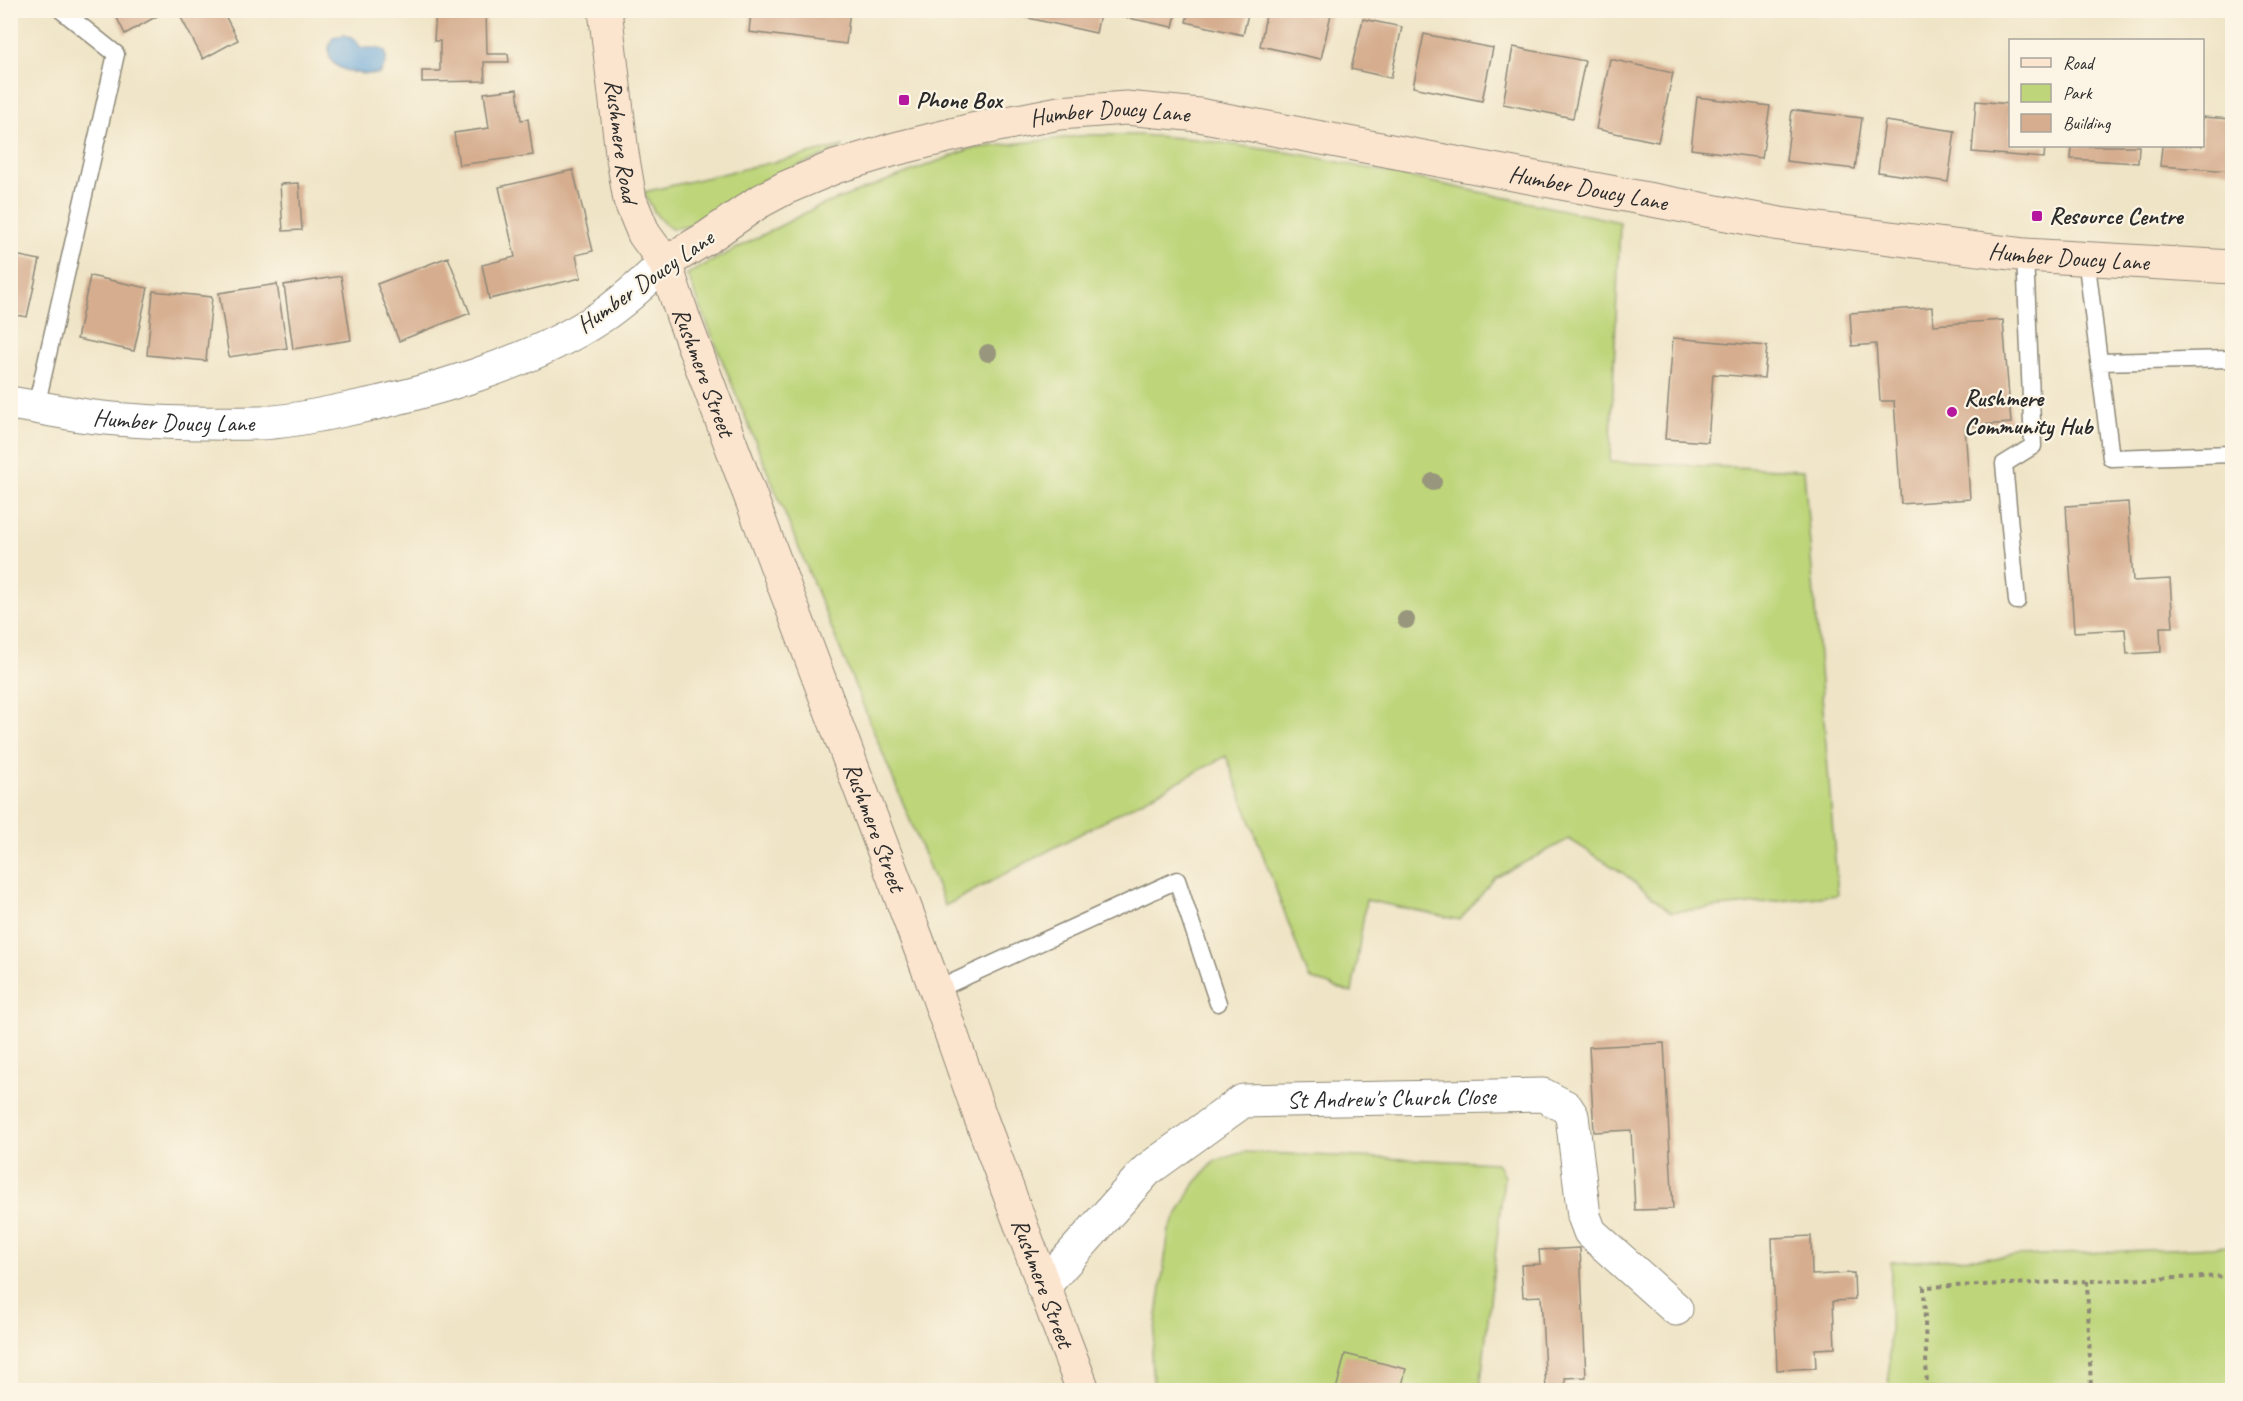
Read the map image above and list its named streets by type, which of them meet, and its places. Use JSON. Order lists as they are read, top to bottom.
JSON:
{
  "streets": {
    "street": [
      "Humber Doucy Lane",
      "Rushmere Road",
      "Rushmere Street",
      "St Andrew's Church Close"
    ]
  },
  "crossings": [
    ["Humber Doucy Lane", "Rushmere Road"],
    ["Humber Doucy Lane", "Rushmere Street"],
    ["Rushmere Road", "Rushmere Street"],
    ["Rushmere Street", "St Andrew's Church Close"]
  ],
  "places": {
    "transit": ["Phone Box", "Resource Centre"],
    "other": ["Rushmere Community Hub"]
  },
  "legend": ["Road", "Park", "Building"]
}
